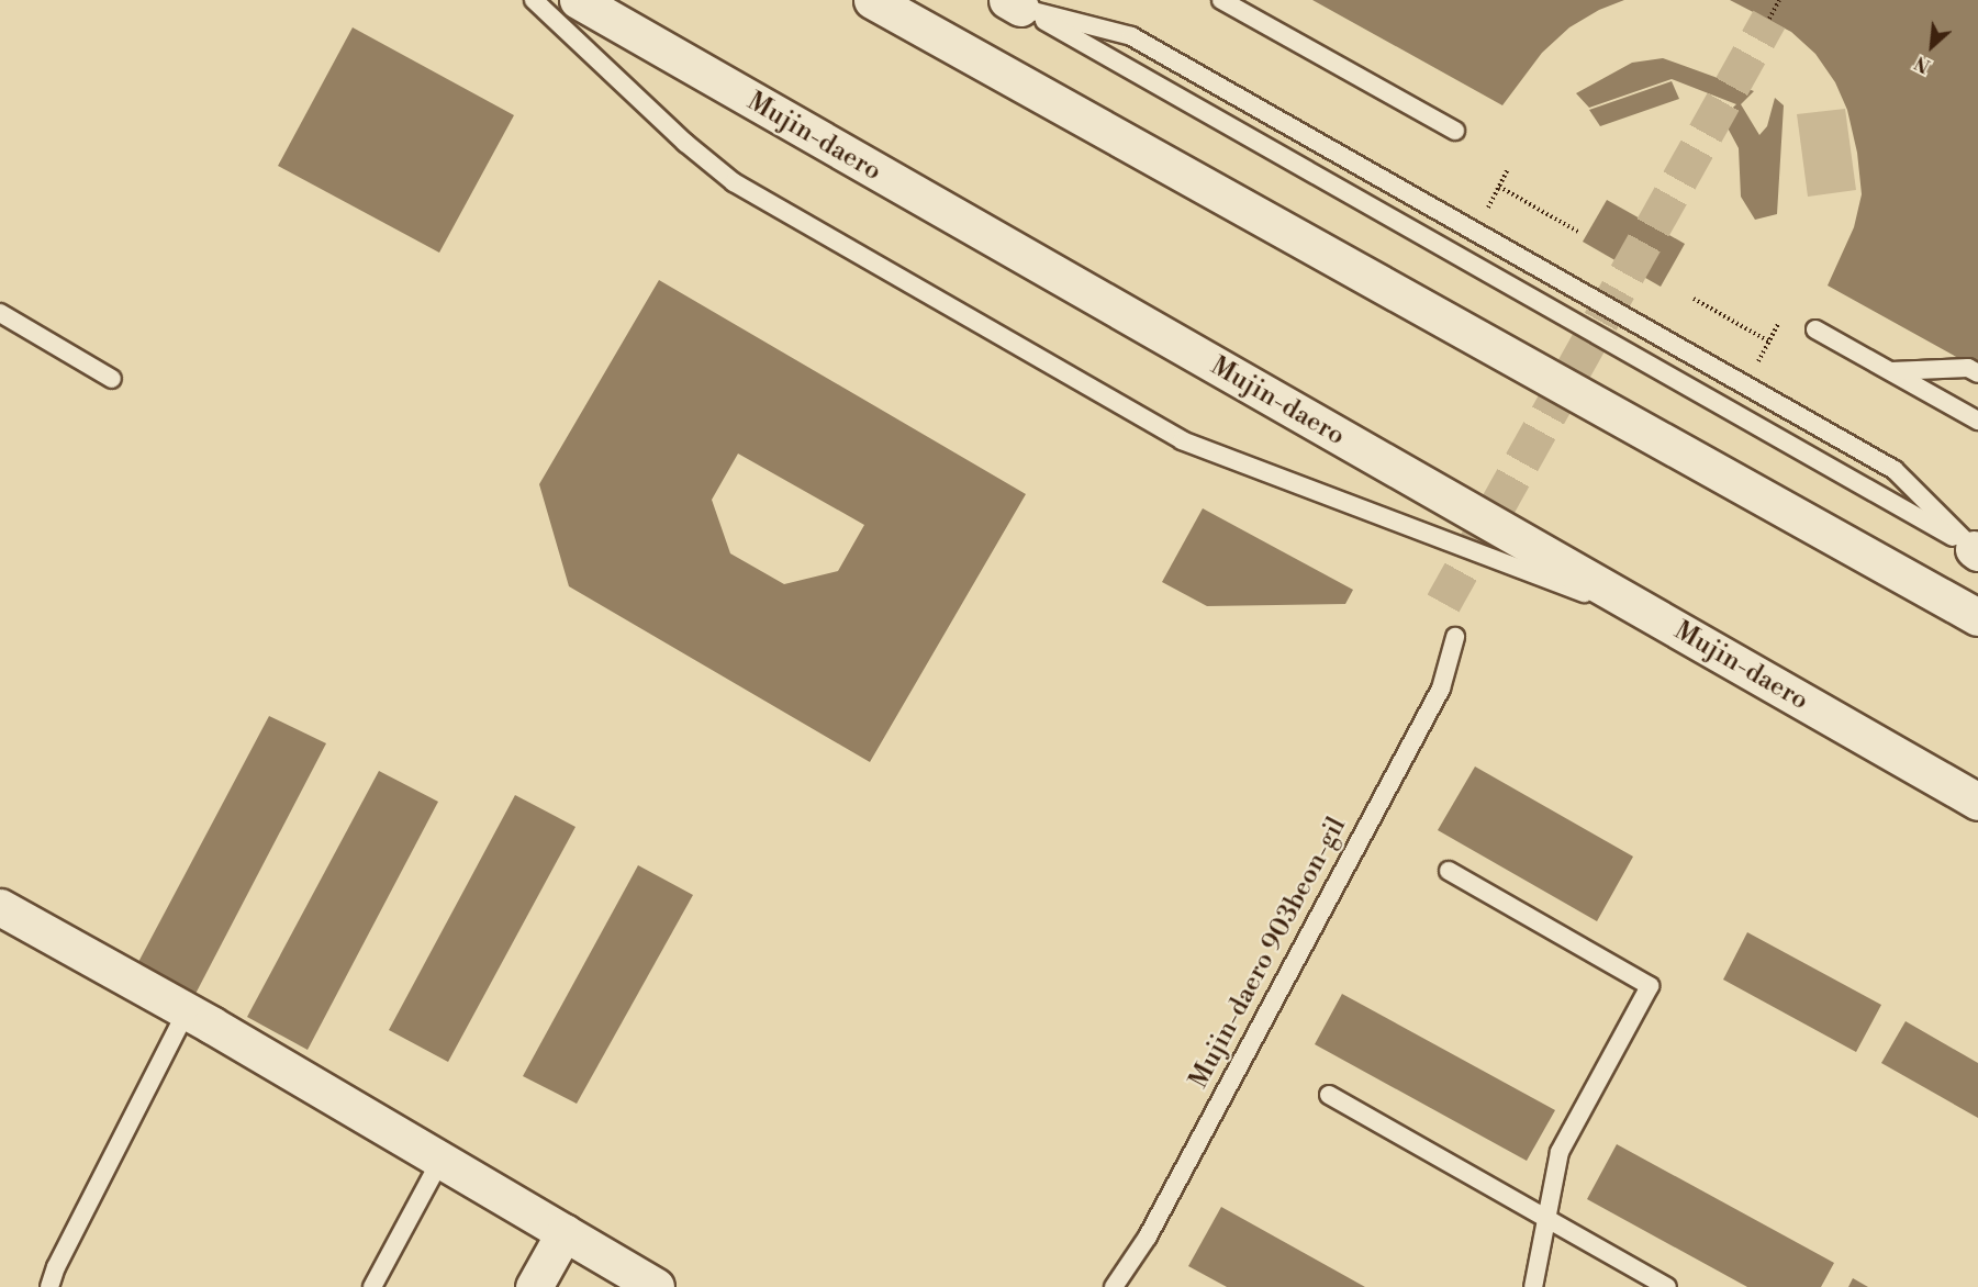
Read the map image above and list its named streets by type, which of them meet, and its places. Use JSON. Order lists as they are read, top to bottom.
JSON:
{
  "streets": {
    "main road": ["Mujin-daero"],
    "lane": ["Mujin-daero 903beon-gil"]
  },
  "north": "bottom left"
}
